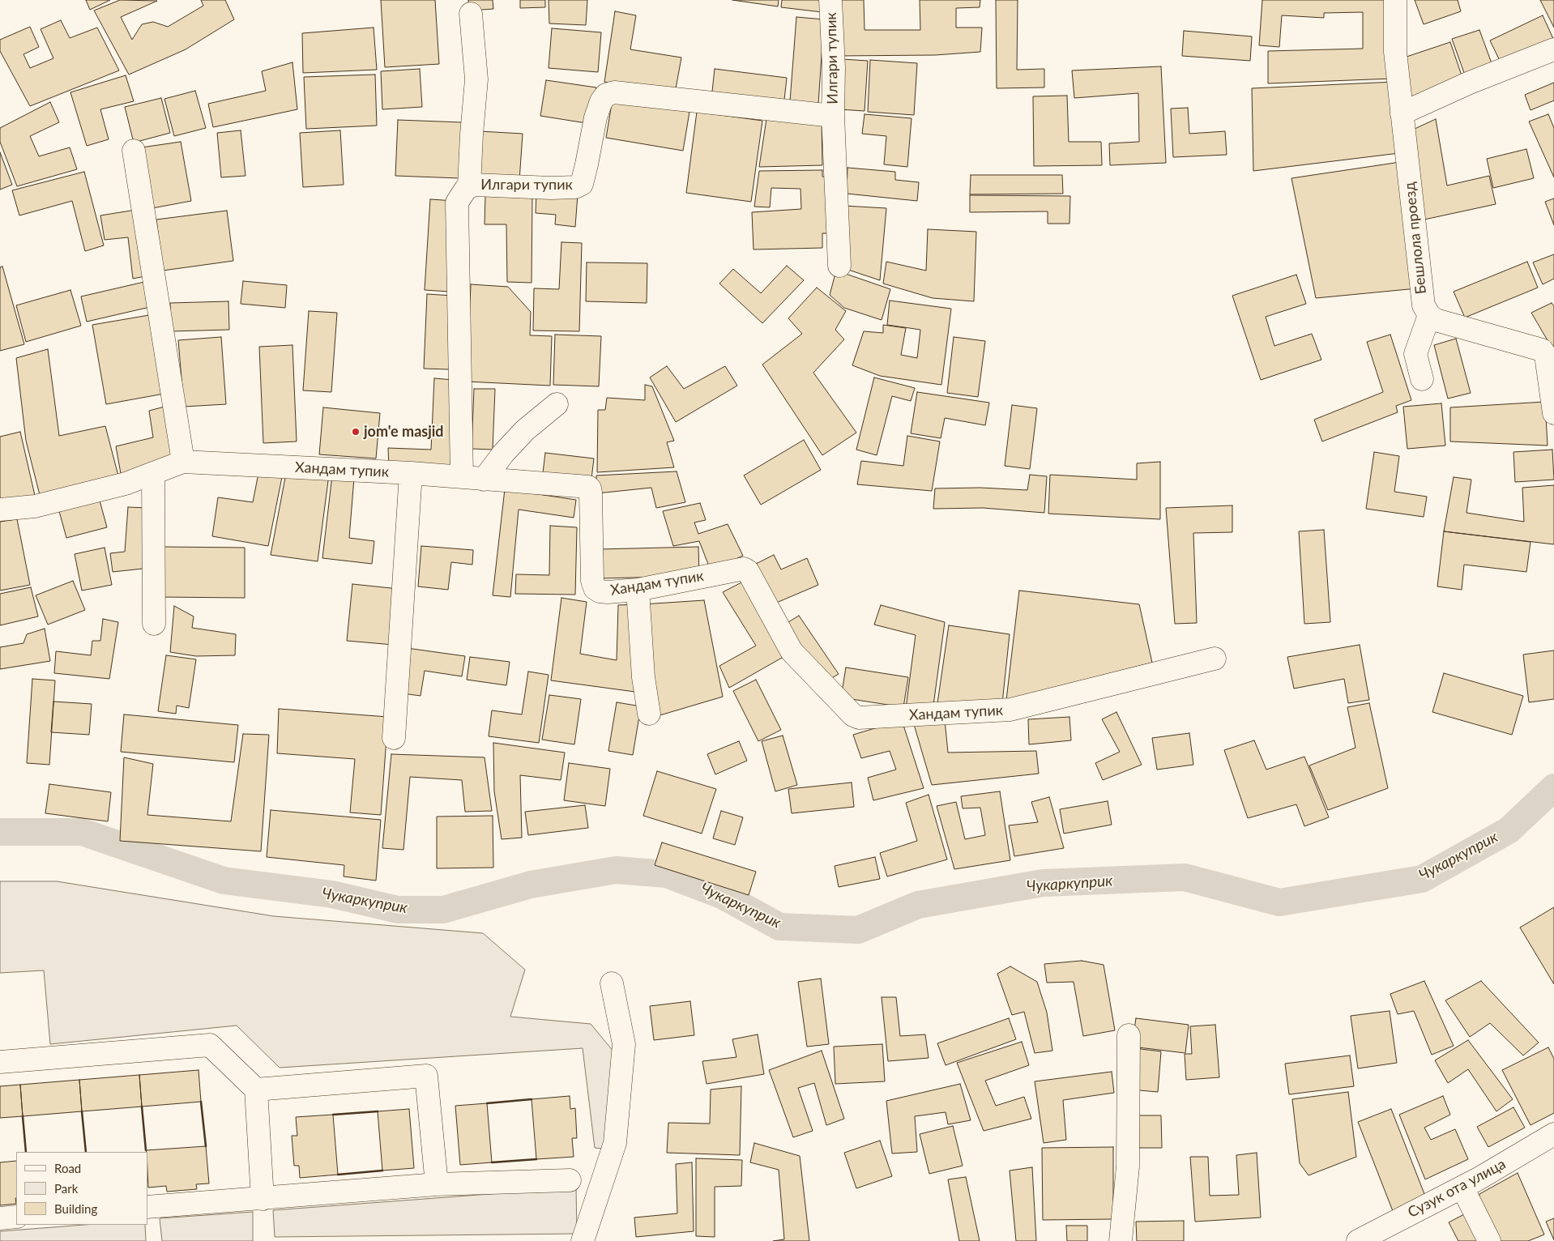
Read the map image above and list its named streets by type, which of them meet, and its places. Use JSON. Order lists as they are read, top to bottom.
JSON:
{
  "streets": {
    "street": [
      "Илгари тупик",
      "Бешлола проезд",
      "Хандам тупик",
      "Сузук ота улица"
    ]
  },
  "crossings": [
    ["Илгари тупик", "Хандам тупик"]
  ],
  "water": ["Чукаркуприк"],
  "places": ["jom'e masjid"],
  "legend": ["Road", "Park", "Building"]
}
